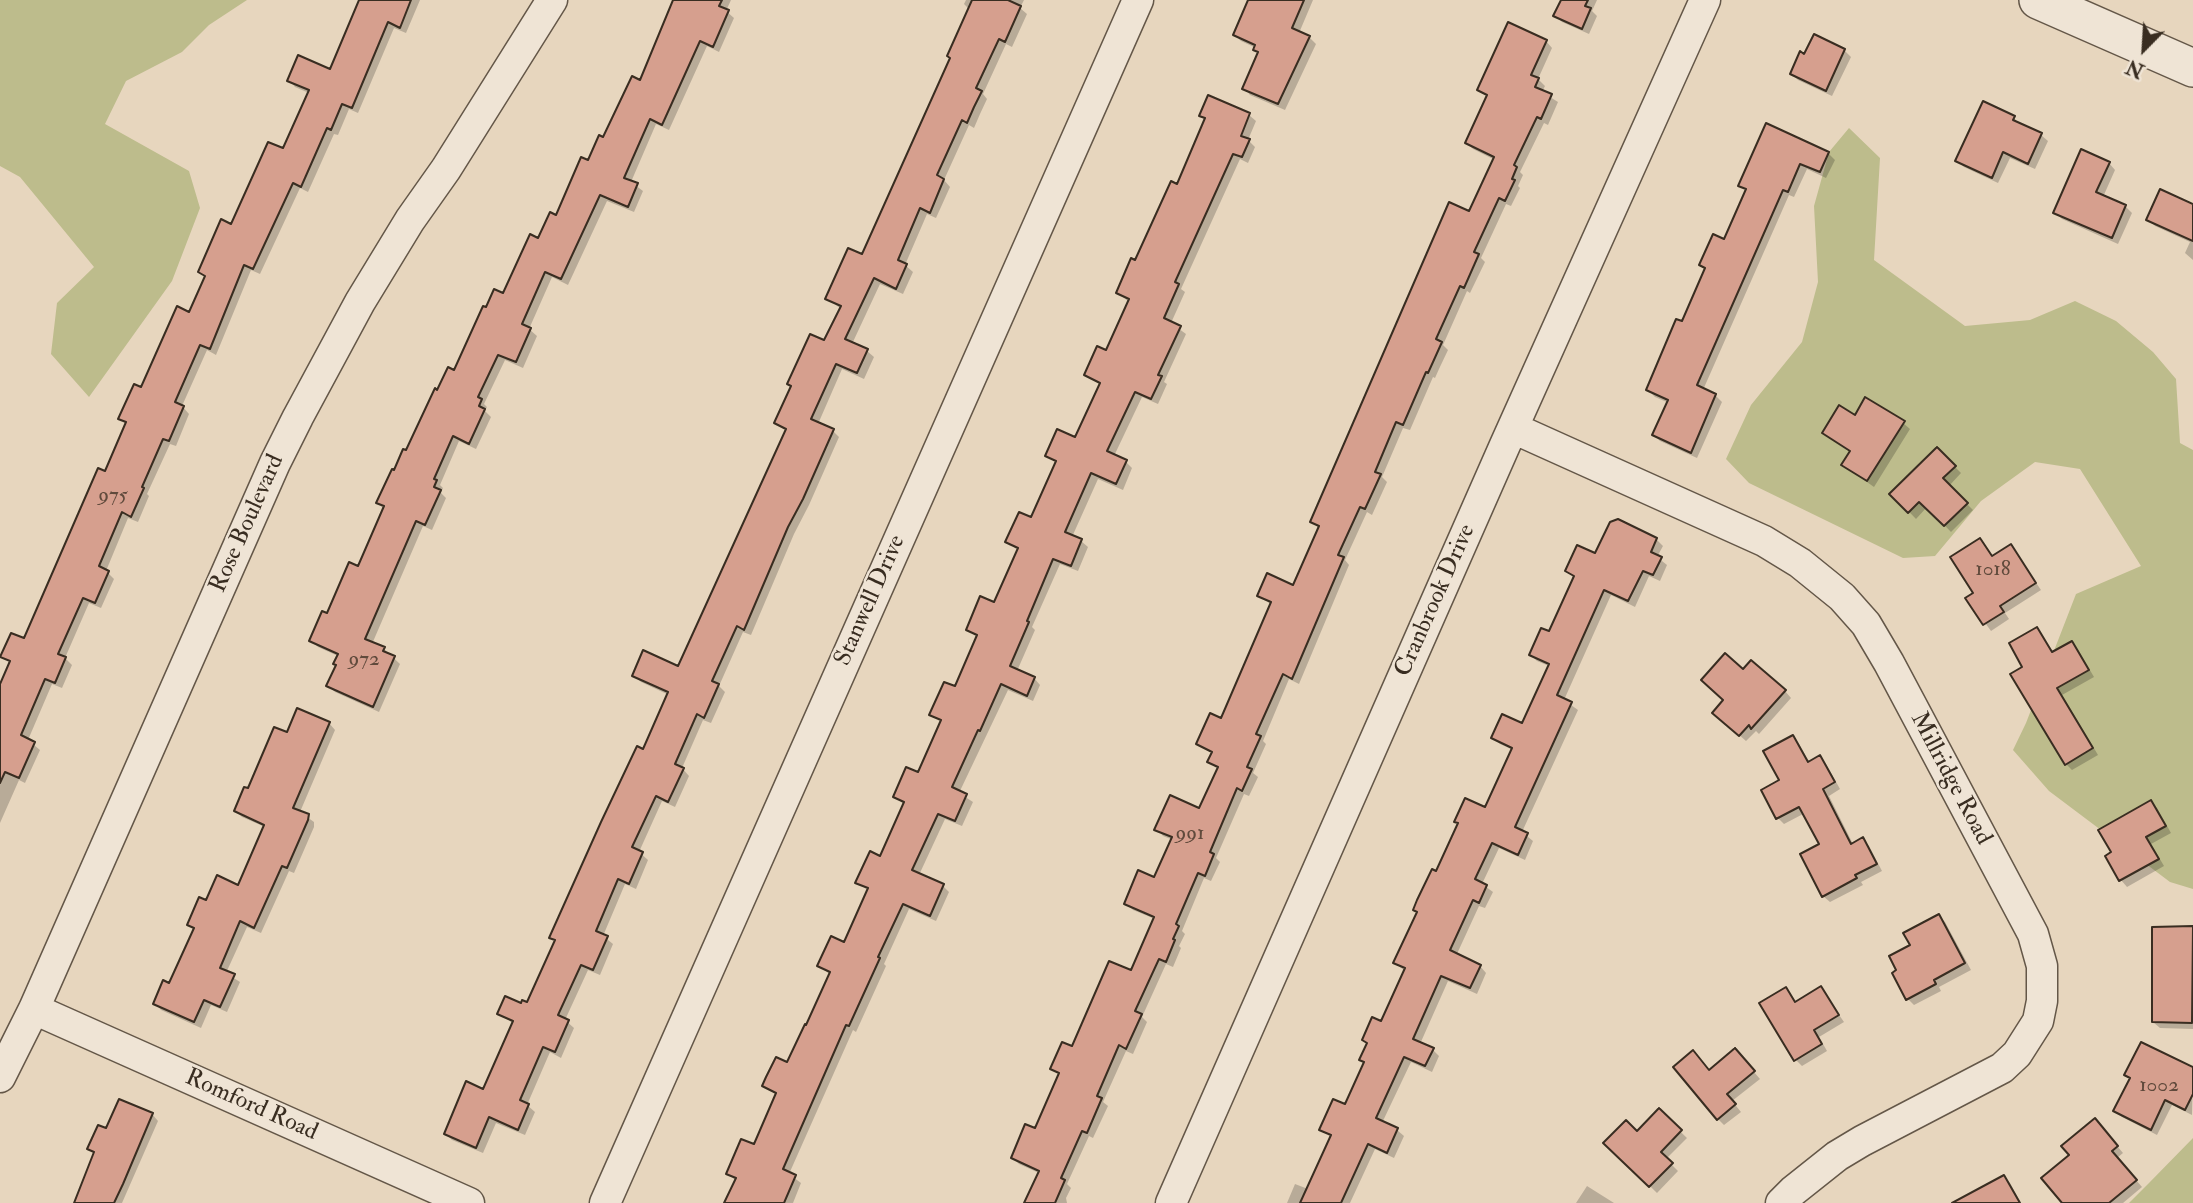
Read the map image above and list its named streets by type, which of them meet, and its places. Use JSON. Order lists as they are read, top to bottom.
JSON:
{
  "streets": {
    "street": [
      "Rose Boulevard",
      "Stanwell Drive",
      "Cranbrook Drive",
      "Millridge Road",
      "Romford Road"
    ]
  },
  "crossings": [
    ["Rose Boulevard", "Romford Road"],
    ["Cranbrook Drive", "Millridge Road"]
  ],
  "house_numbers": [
    "975",
    "1018",
    "972",
    "991",
    "1002"
  ],
  "north": "bottom left"
}
